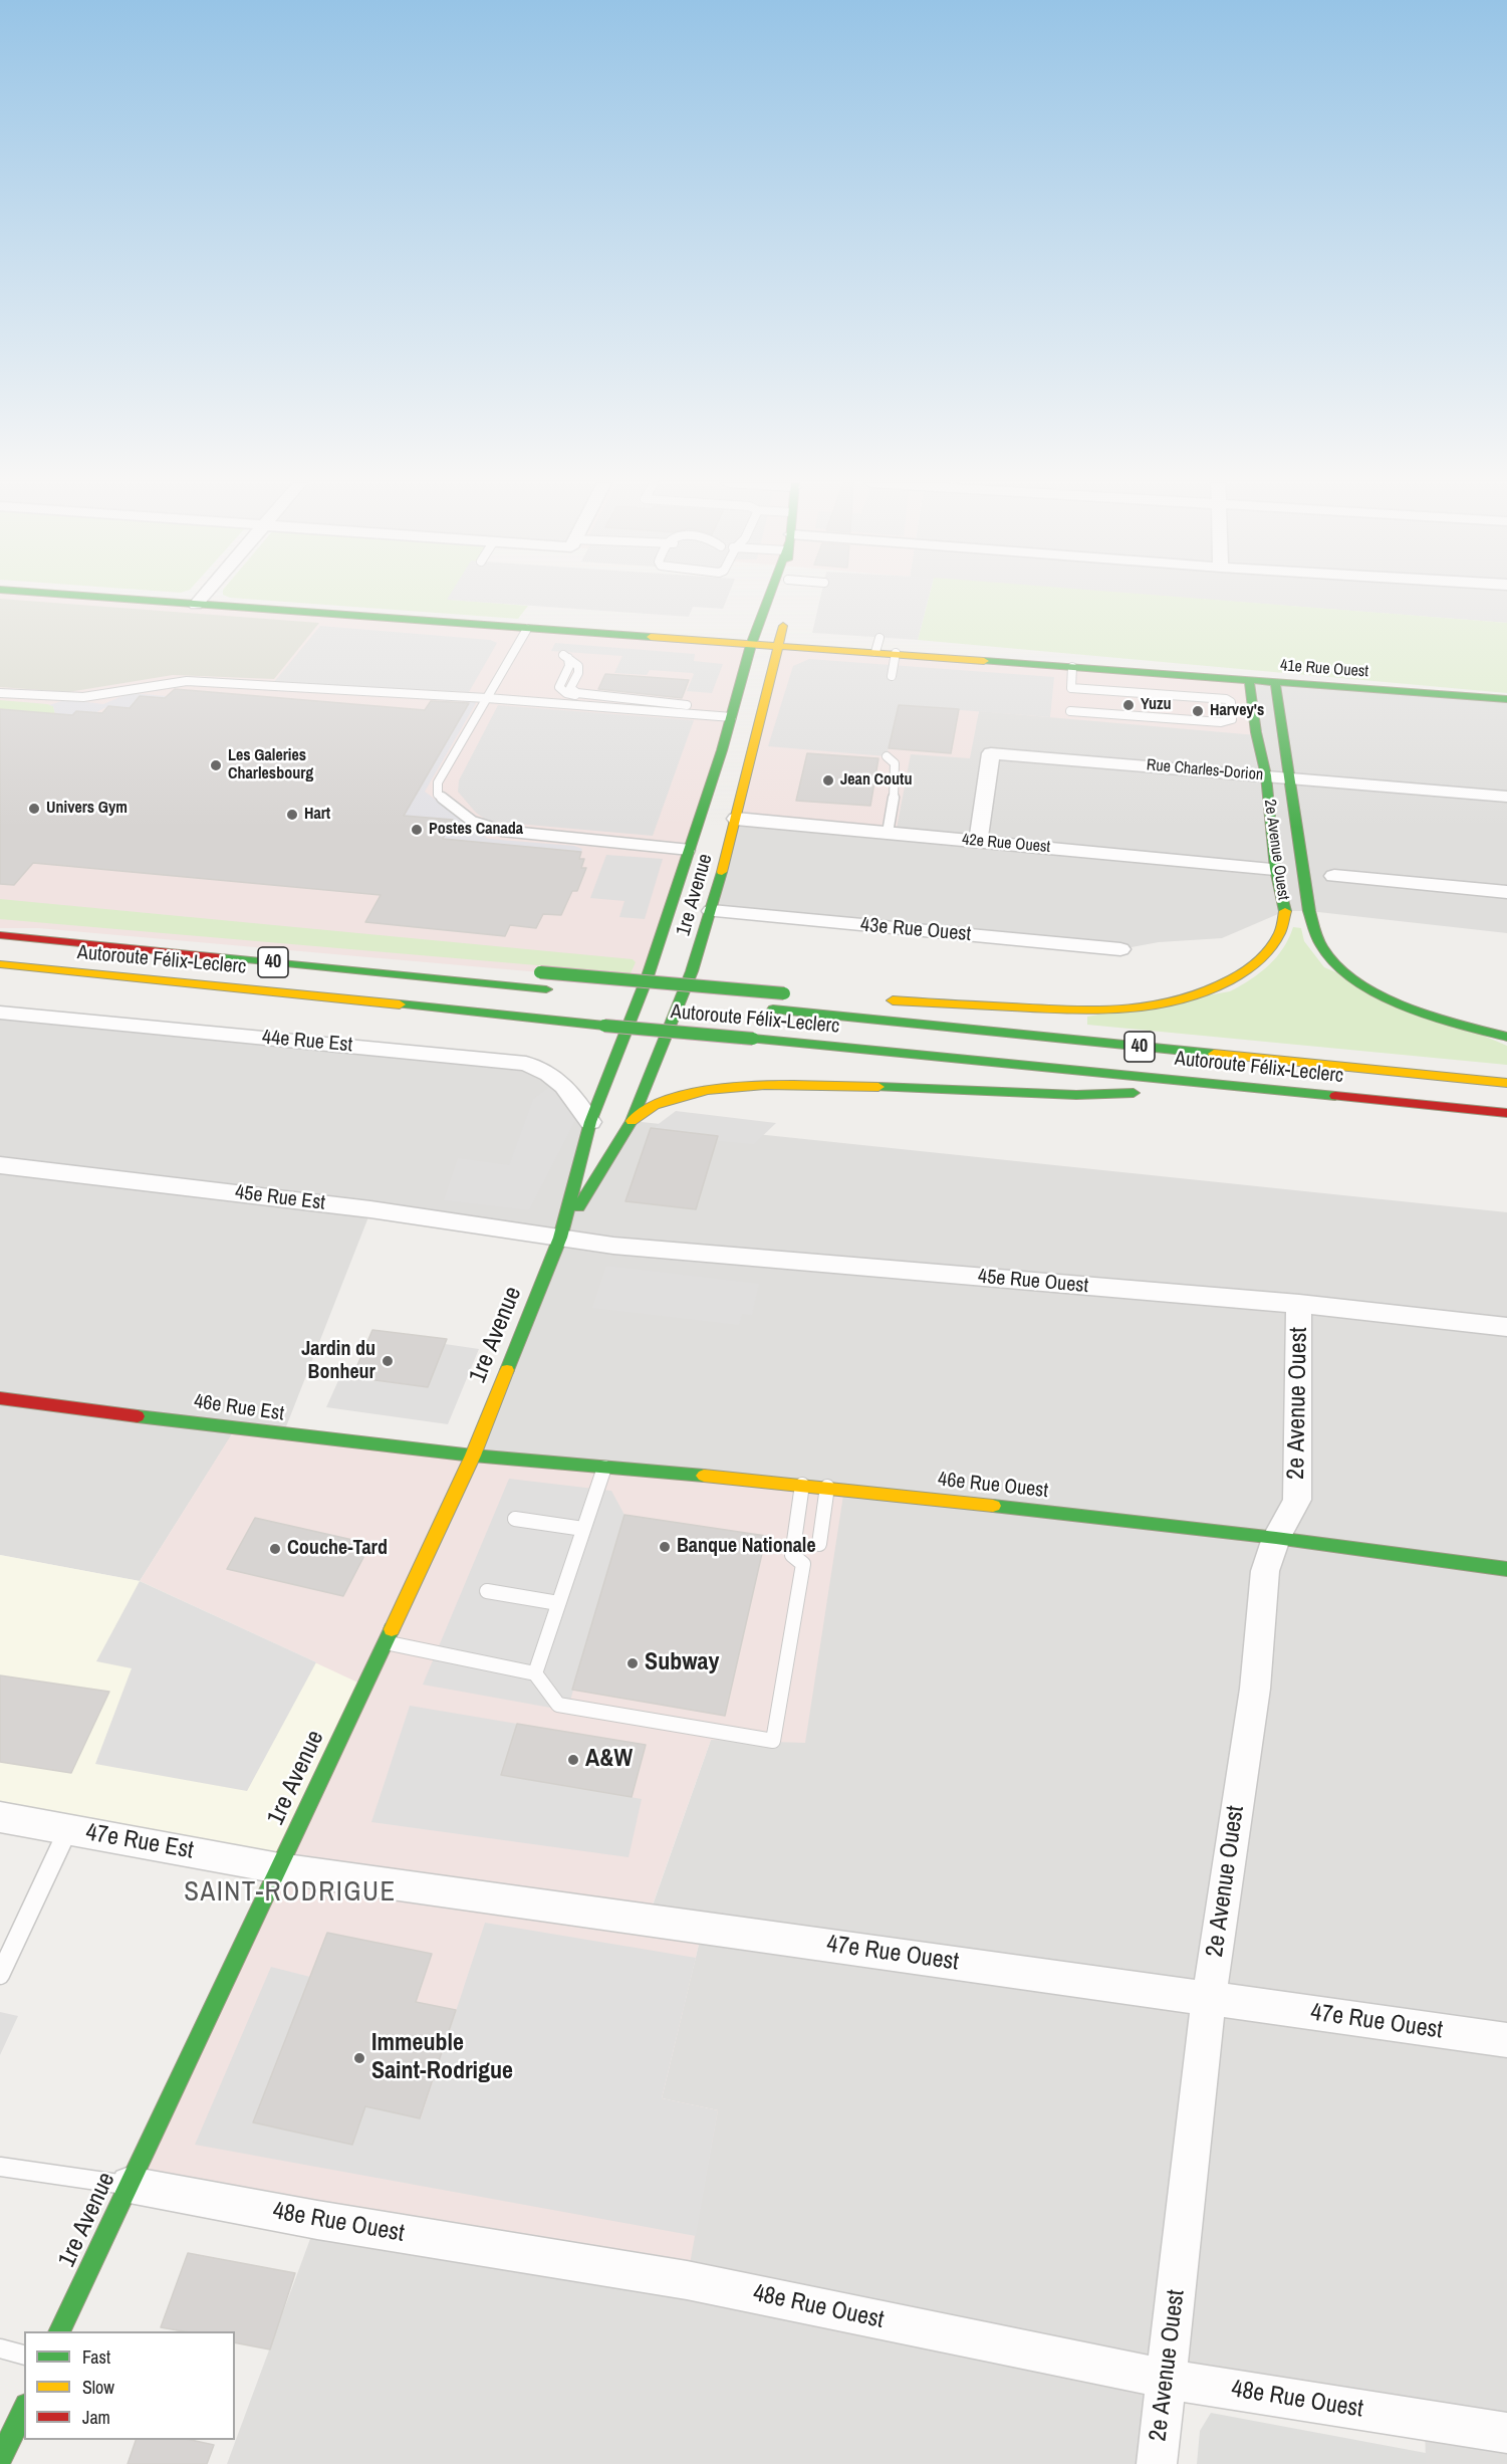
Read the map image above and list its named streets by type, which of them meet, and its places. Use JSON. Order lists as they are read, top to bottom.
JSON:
{
  "streets": {
    "main road": [
      "41e Rue Ouest",
      "2e Avenue Ouest",
      "1re Avenue",
      "Autoroute Félix-Leclerc",
      "40",
      "46e Rue Est",
      "46e Rue Ouest"
    ],
    "street": [
      "Rue Charles-Dorion",
      "42e Rue Ouest",
      "43e Rue Ouest",
      "44e Rue Est",
      "45e Rue Est",
      "45e Rue Ouest",
      "47e Rue Est",
      "47e Rue Ouest",
      "48e Rue Ouest"
    ]
  },
  "crossings": [
    ["41e Rue Ouest", "2e Avenue Ouest"],
    ["41e Rue Ouest", "1re Avenue"],
    ["Rue Charles-Dorion", "42e Rue Ouest"],
    ["Rue Charles-Dorion", "2e Avenue Ouest"],
    ["42e Rue Ouest", "2e Avenue Ouest"],
    ["42e Rue Ouest", "1re Avenue"],
    ["2e Avenue Ouest", "45e Rue Ouest"],
    ["2e Avenue Ouest", "46e Rue Ouest"],
    ["2e Avenue Ouest", "47e Rue Ouest"],
    ["2e Avenue Ouest", "48e Rue Ouest"],
    ["1re Avenue", "43e Rue Ouest"],
    ["1re Avenue", "44e Rue Est"],
    ["1re Avenue", "45e Rue Est"],
    ["1re Avenue", "45e Rue Ouest"],
    ["1re Avenue", "46e Rue Est"],
    ["1re Avenue", "46e Rue Ouest"],
    ["1re Avenue", "47e Rue Est"],
    ["1re Avenue", "47e Rue Ouest"],
    ["1re Avenue", "48e Rue Ouest"],
    ["45e Rue Est", "45e Rue Ouest"],
    ["46e Rue Est", "46e Rue Ouest"],
    ["47e Rue Est", "47e Rue Ouest"]
  ],
  "districts": ["SAINT-RODRIGUE"],
  "places": [
    "Yuzu",
    "Harvey's",
    "Les Galeries Charlesbourg",
    "Jean Coutu",
    "Univers Gym",
    "Hart",
    "Postes Canada",
    "Jardin du Bonheur",
    "Banque Nationale",
    "Couche-Tard",
    "Subway",
    "A&W",
    "Immeuble Saint-Rodrigue"
  ],
  "legend": ["Fast", "Slow", "Jam"]
}
